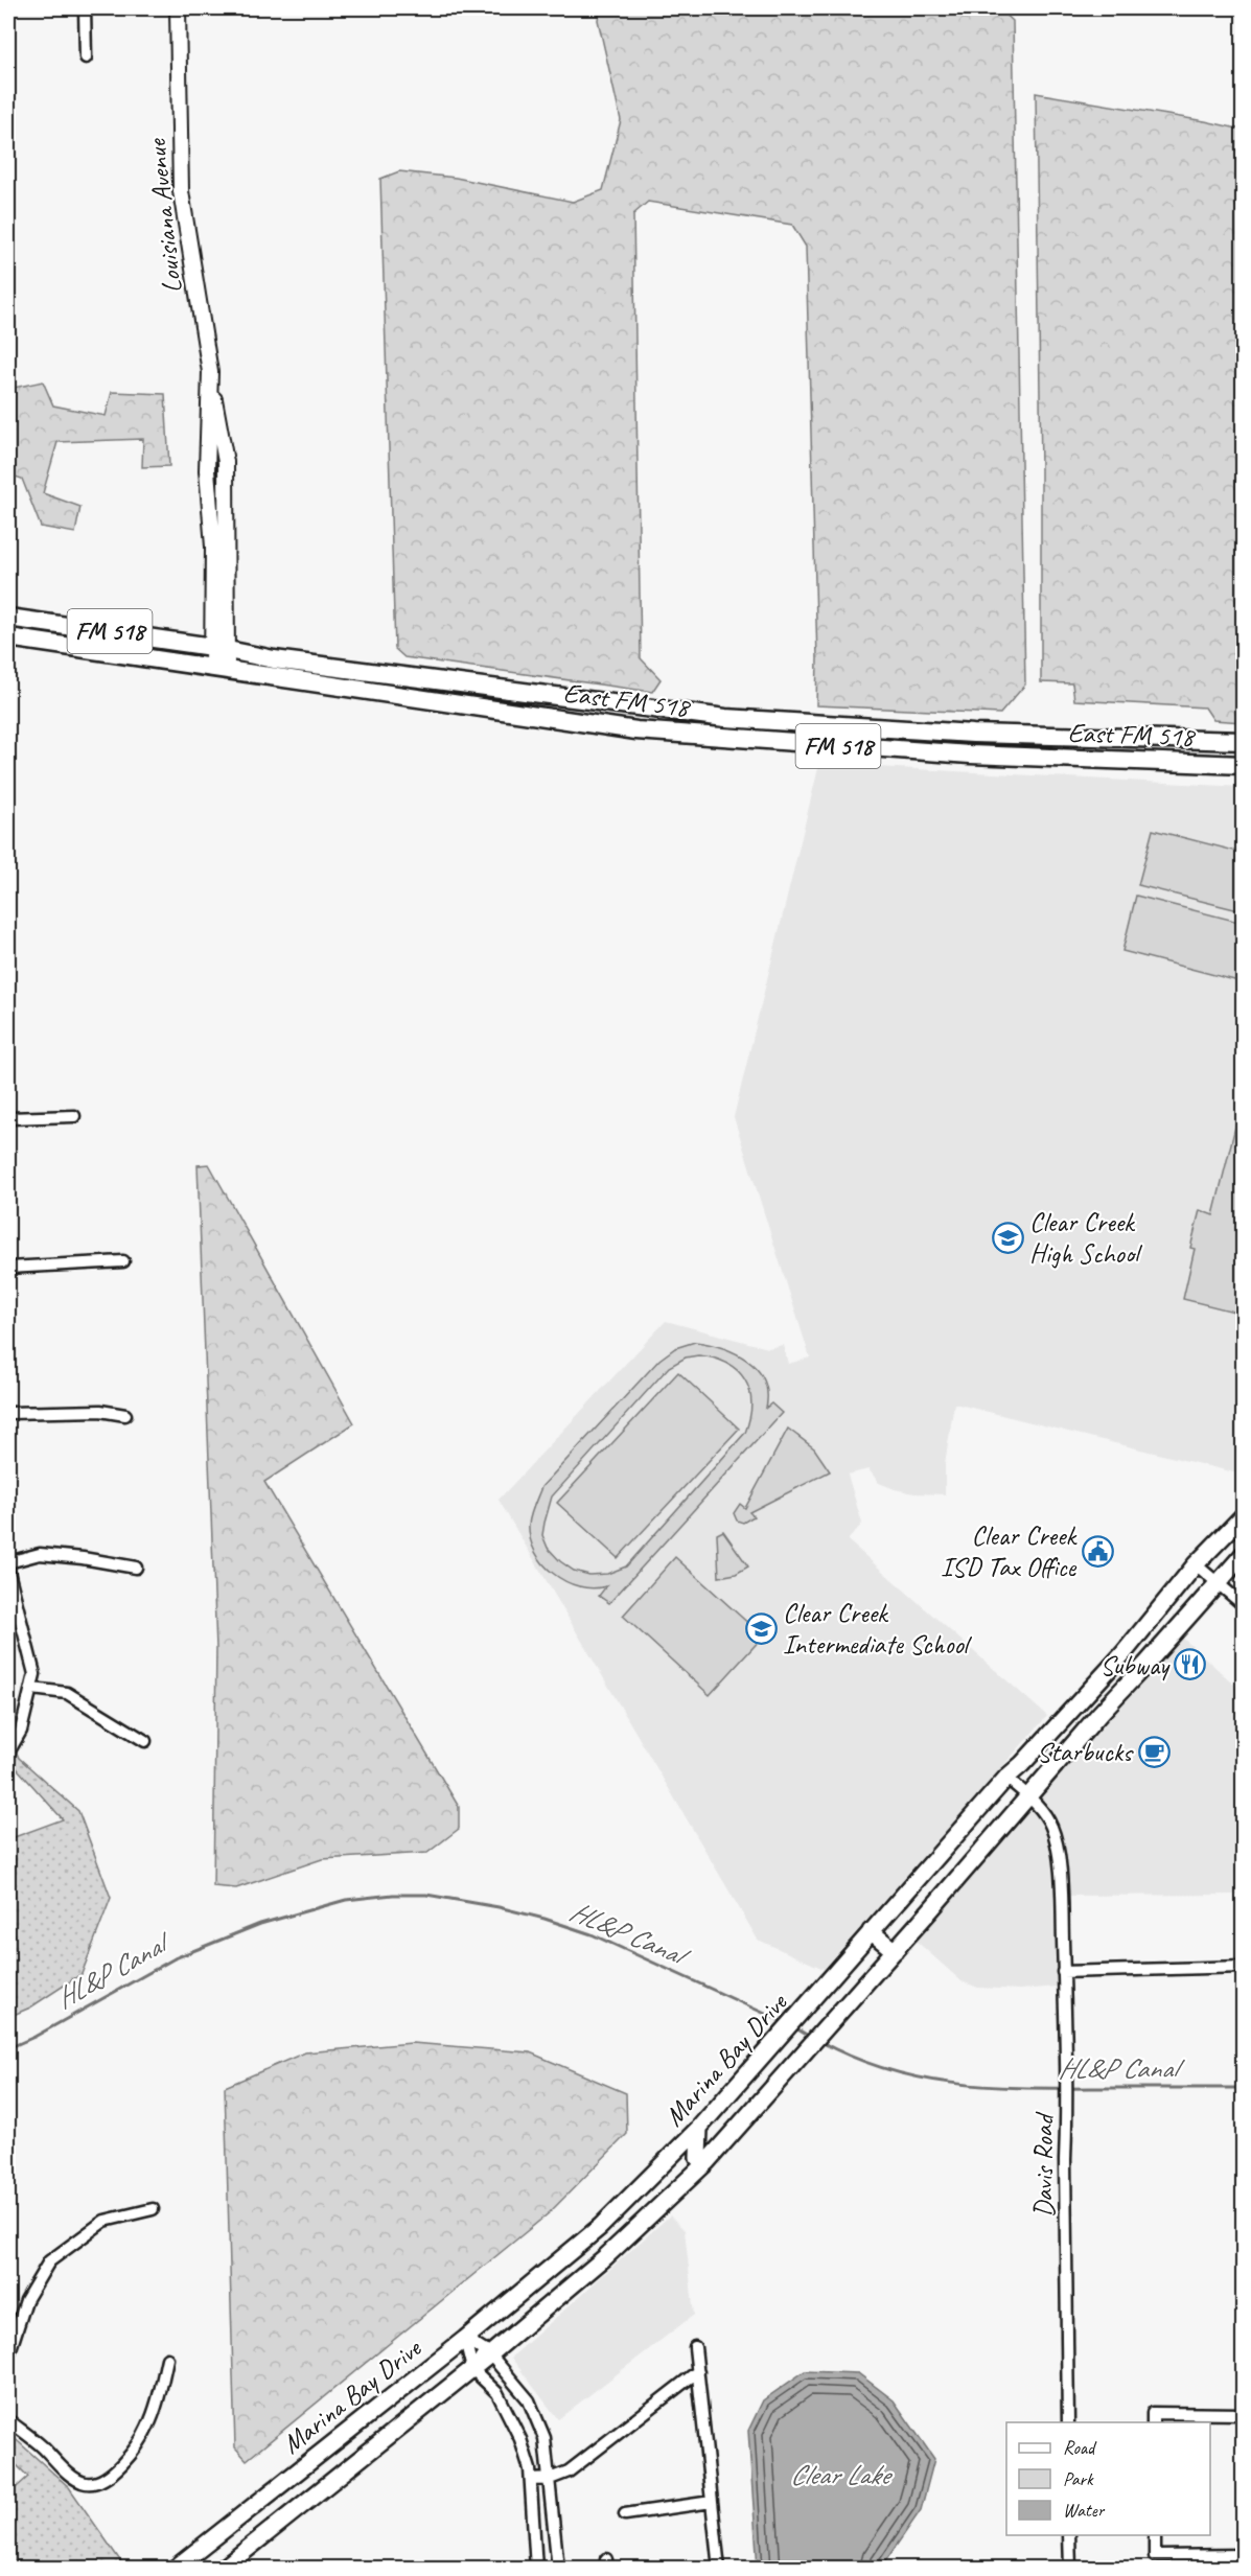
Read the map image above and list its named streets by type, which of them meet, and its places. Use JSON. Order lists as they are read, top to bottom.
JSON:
{
  "streets": {
    "main road": ["FM 518", "East FM 518", "Marina Bay Drive"],
    "street": ["Louisiana Avenue", "Davis Road"]
  },
  "crossings": [
    ["Louisiana Avenue", "East FM 518"],
    ["Marina Bay Drive", "Davis Road"]
  ],
  "water": ["HL&P Canal", "Clear Lake"],
  "places": {
    "school or university": ["Clear Creek High School", "Clear Creek Intermediate School"],
    "public building": ["Clear Creek ISD Tax Office"],
    "restaurant": ["Subway"],
    "cafe": ["Starbucks"]
  },
  "legend": ["Road", "Park", "Water"]
}
